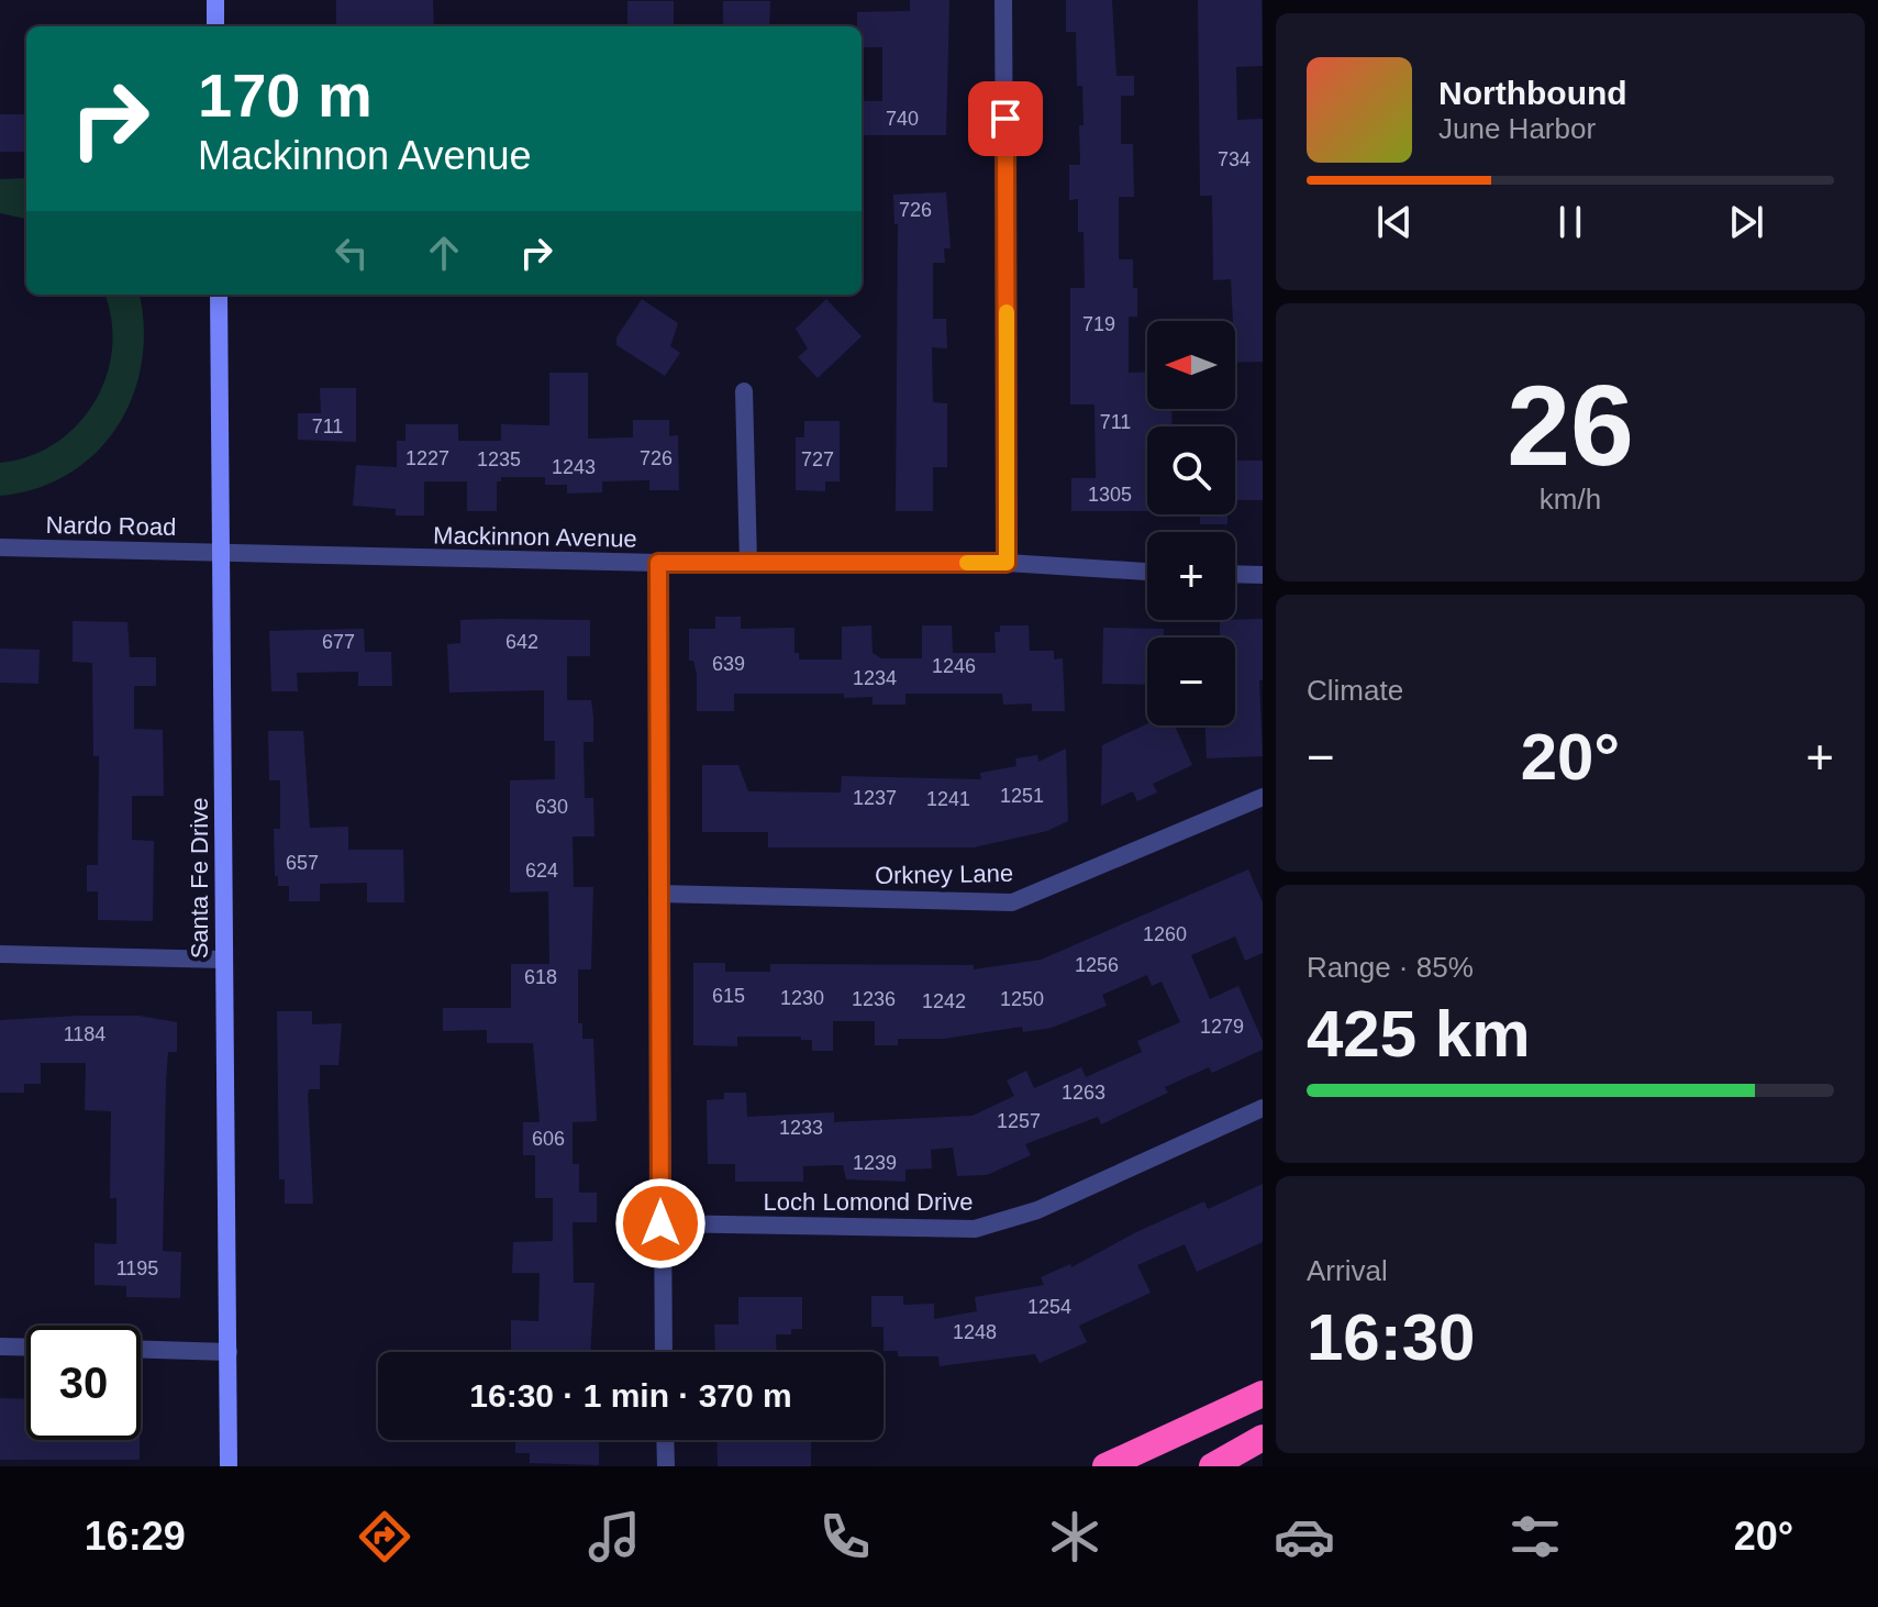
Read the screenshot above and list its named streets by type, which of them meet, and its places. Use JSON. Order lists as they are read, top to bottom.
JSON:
{
  "streets": {
    "main road": ["Santa Fe Drive"],
    "street": [
      "Nardo Road",
      "Mackinnon Avenue",
      "Orkney Lane",
      "Loch Lomond Drive"
    ]
  },
  "crossings": [
    ["Nardo Road", "Mackinnon Avenue"],
    ["Nardo Road", "Santa Fe Drive"],
    ["Mackinnon Avenue", "Santa Fe Drive"]
  ],
  "house_numbers": [
    "740",
    "734",
    "726",
    "719",
    "711",
    "711",
    "1227",
    "726",
    "1235",
    "727",
    "1243",
    "1305",
    "677",
    "642",
    "639",
    "1246",
    "1234",
    "1251",
    "1237",
    "1241",
    "630",
    "657",
    "624",
    "1260",
    "1256",
    "618",
    "615",
    "1230",
    "1236",
    "1250",
    "1242",
    "1279",
    "1184",
    "1263",
    "1257",
    "1233",
    "606",
    "1239",
    "1195",
    "1254",
    "1248"
  ],
  "north": "left",
  "page": {
    "turn": ["170 m", "Mackinnon Avenue"],
    "song": ["Northbound", "June Harbor"],
    "tile": [
      ["26", "km/h"],
      "Climate",
      ["Range · 85%", "425 km"],
      ["Arrival", "16:30"]
    ],
    "map_buttons": ["+", "−"],
    "heat": ["−", "20°", "+"],
    "limit": "30",
    "trip": "16:30 · 1 min · 370 m",
    "tabs": ["16:29", "20°"]
  }
}
